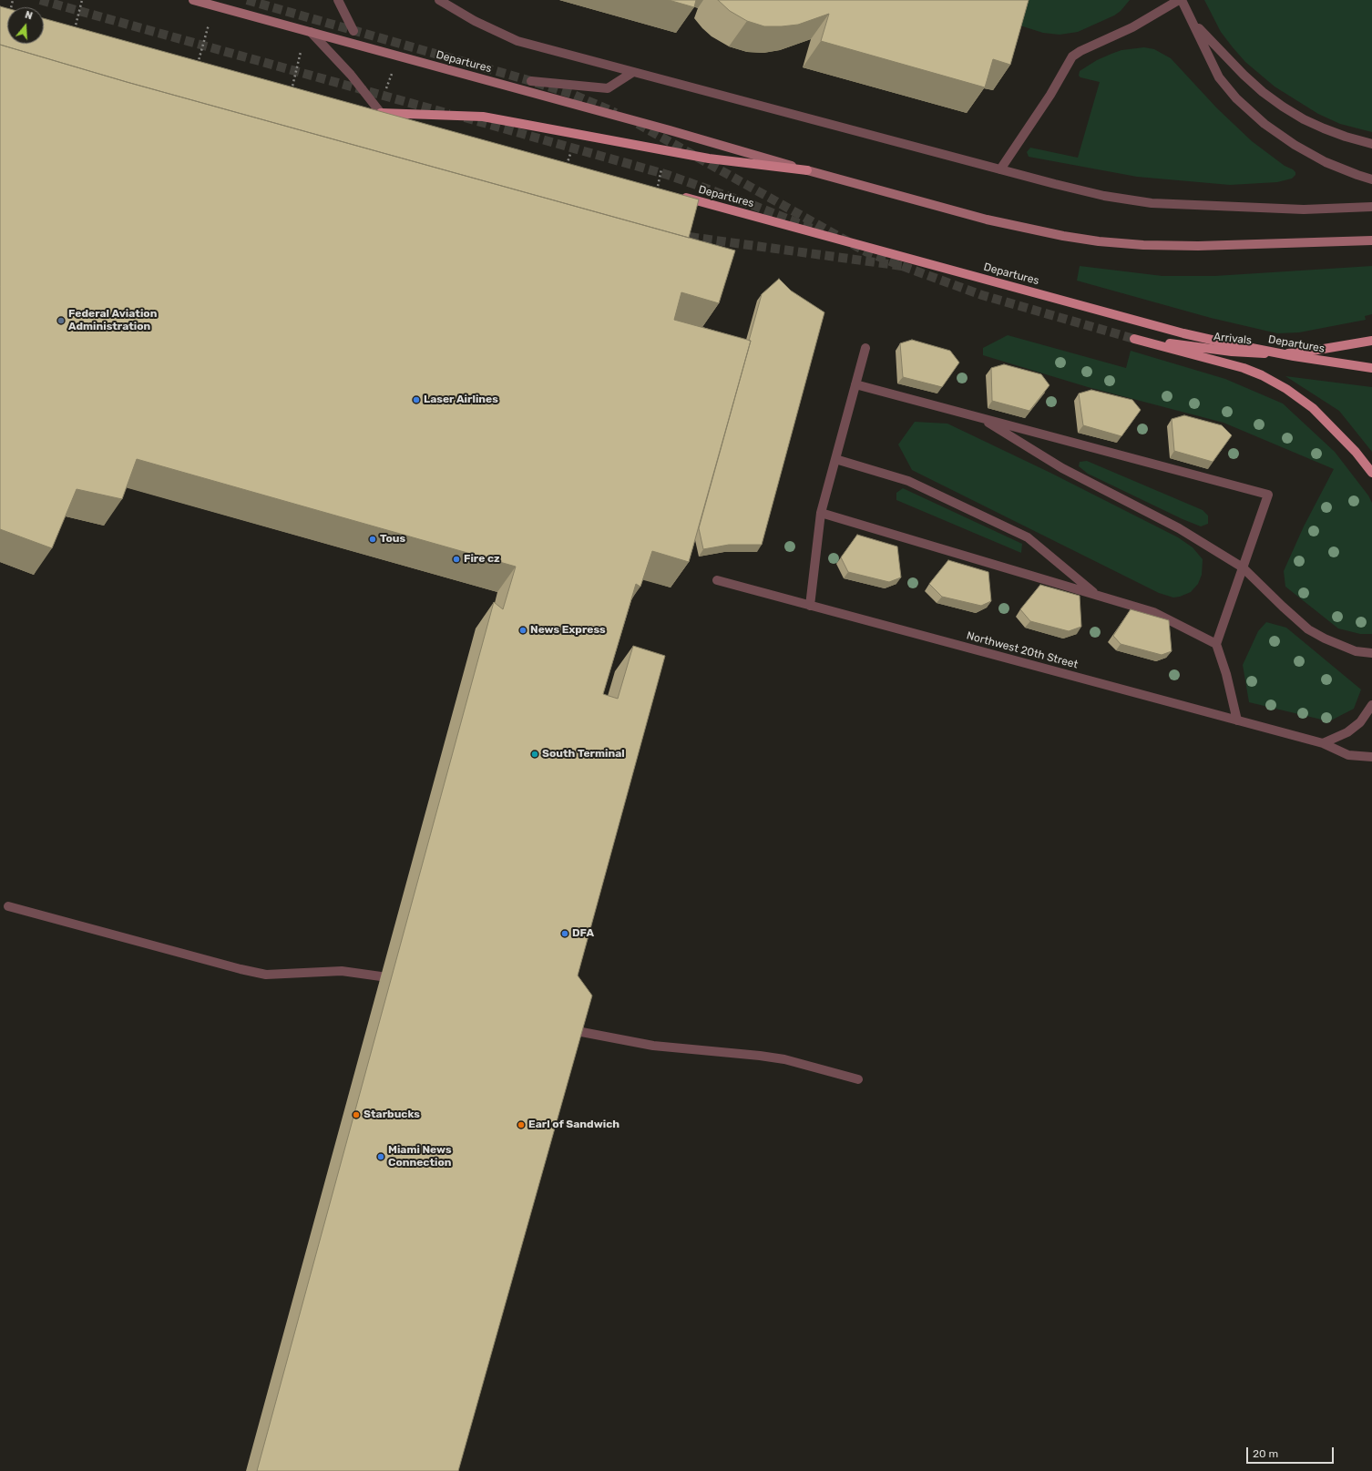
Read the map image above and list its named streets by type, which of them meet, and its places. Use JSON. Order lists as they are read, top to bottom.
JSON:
{
  "streets": {
    "main road": ["Departures", "Arrivals"],
    "lane": ["Northwest 20th Street"]
  },
  "places": [
    "Federal Aviation Administration",
    "Laser Airlines",
    "Tous",
    "Fire cz",
    "News Express",
    "South Terminal",
    "DFA",
    "Starbucks",
    "Earl of Sandwich",
    "Miami News Connection"
  ],
  "scale_bar": "20 m",
  "north": "top"
}
